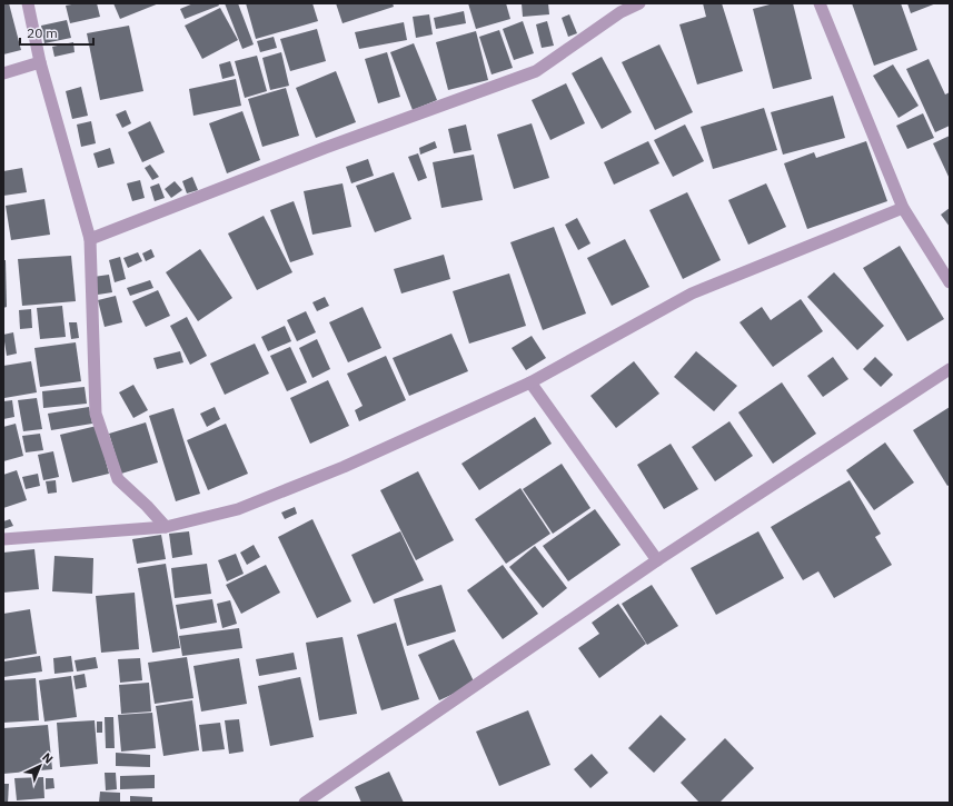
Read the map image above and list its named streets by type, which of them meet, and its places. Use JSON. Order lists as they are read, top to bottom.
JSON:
{
  "scale_bar": "20 m",
  "north": "top right"
}
